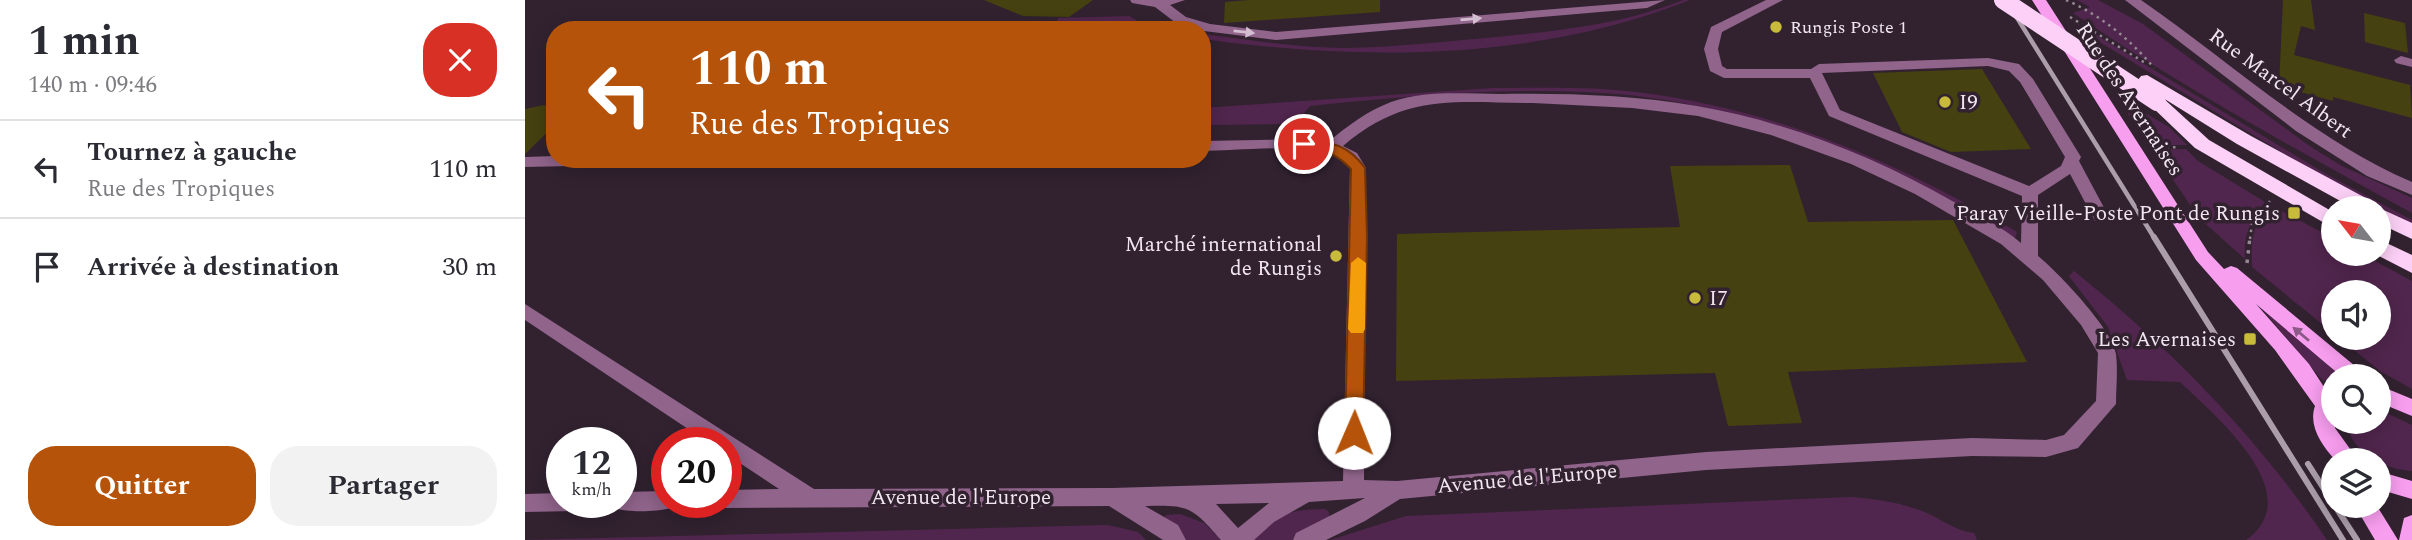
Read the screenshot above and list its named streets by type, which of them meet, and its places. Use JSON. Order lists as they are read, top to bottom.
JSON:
{
  "streets": {
    "main road": ["Rue des Avernaises"],
    "street": ["Rue Marcel Albert", "Avenue de l'Europe"]
  },
  "places": {
    "other": [
      "Rungis Poste 1",
      "I9",
      "Marché international de Rungis",
      "I7"
    ],
    "transit": ["Paray Vieille-Poste Pont de Rungis", "Les Avernaises"]
  },
  "north": "top left",
  "page": {
    "heading": ["1 min", "140 m · 09:46"],
    "turn": ["110 m", "Rue des Tropiques"],
    "list": [
      {
        "name": "Tournez à gauche",
        "note": "Rue des Tropiques",
        "value": "110 m"
      },
      {
        "name": "Arrivée à destination",
        "value": "30 m"
      }
    ],
    "speed": "12 km/h",
    "limit": "20",
    "buttons": ["Quitter", "Partager"]
  }
}
